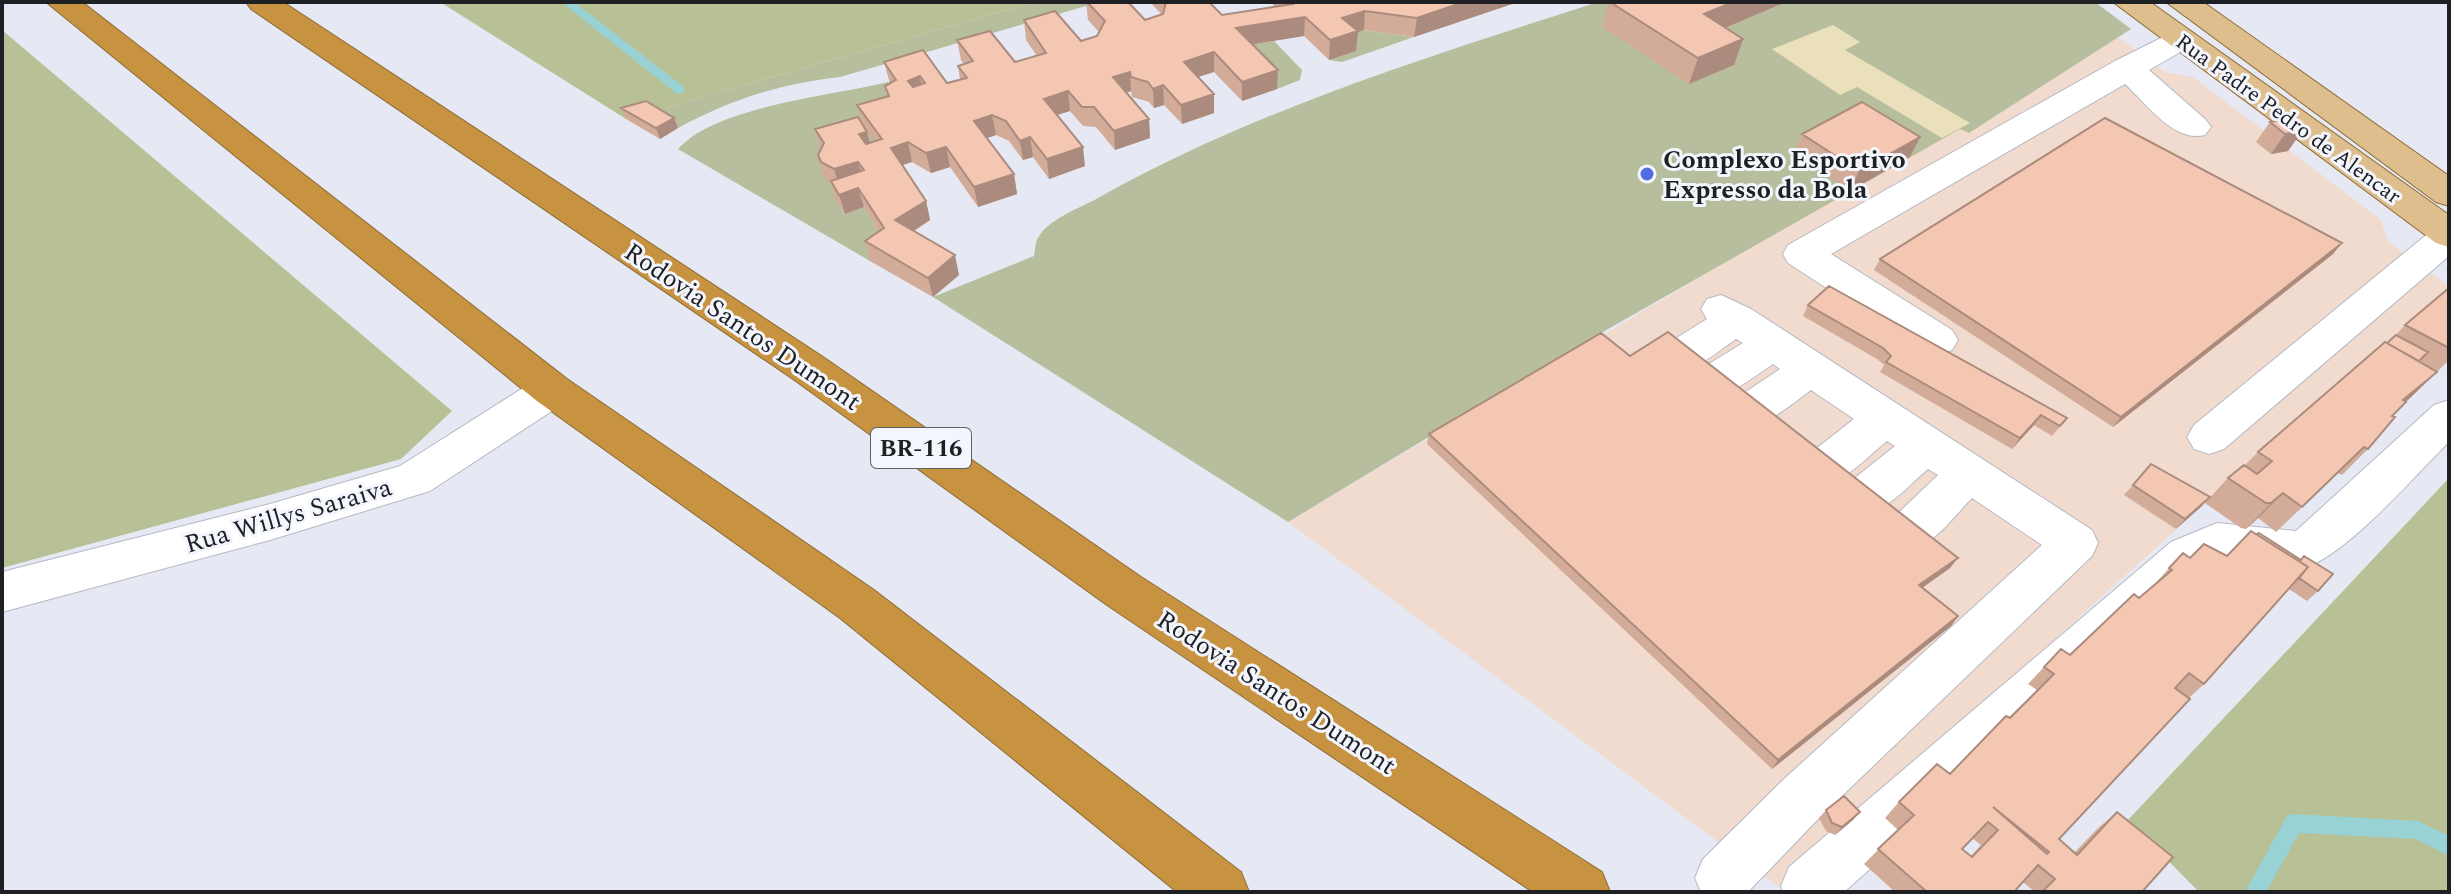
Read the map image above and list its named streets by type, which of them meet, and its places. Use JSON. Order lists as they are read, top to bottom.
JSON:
{
  "streets": {
    "highway": ["Rodovia Santos Dumont", "BR-116"],
    "main road": ["Rua Padre Pedro de Alencar"],
    "street": ["Rua Willys Saraiva"]
  },
  "places": ["Complexo Esportivo Expresso da Bola"]
}
